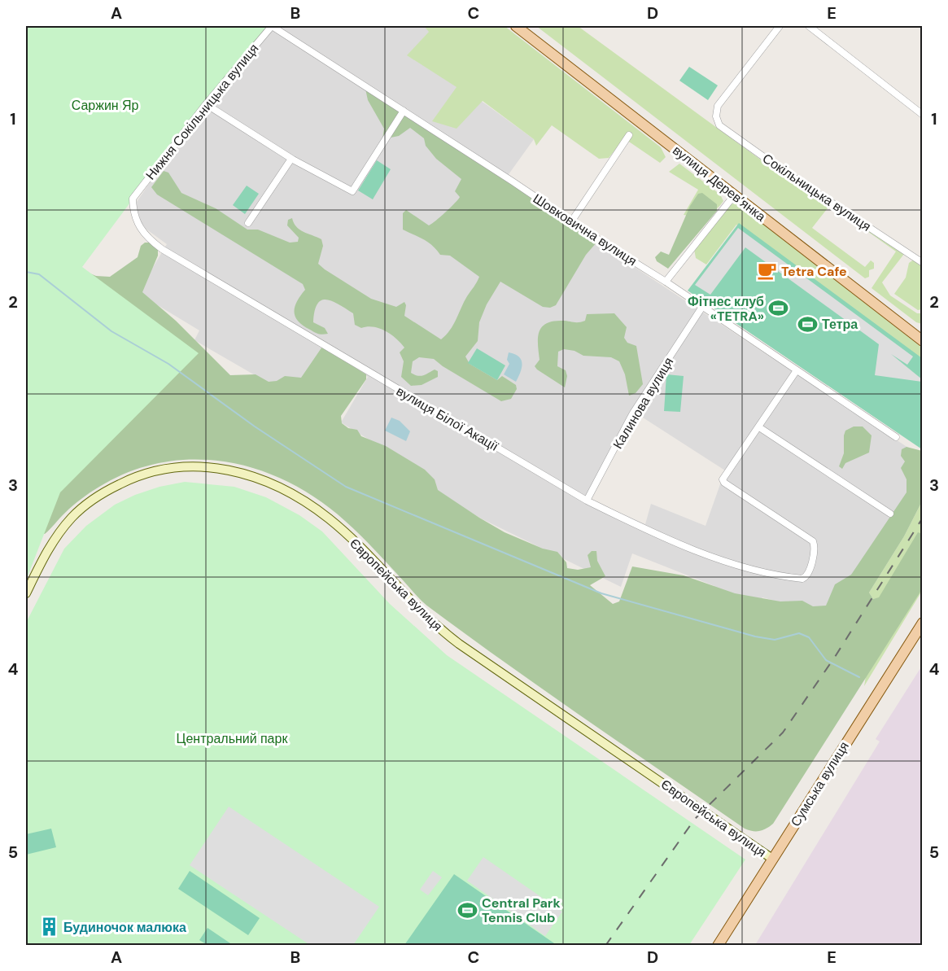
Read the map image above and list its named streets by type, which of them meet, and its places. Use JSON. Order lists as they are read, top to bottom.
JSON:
{
  "streets": {
    "main road": ["вулиця Дерев’янка", "Європейська вулиця", "Сумська вулиця"],
    "street": [
      "Нижня Сокільницька вулиця",
      "Сокільницька вулиця",
      "Шовковична вулиця",
      "Калинова вулиця",
      "вулиця Білої Акації"
    ]
  },
  "crossings": [
    ["Нижня Сокільницька вулиця", "Шовковична вулиця"],
    ["Нижня Сокільницька вулиця", "вулиця Білої Акації"],
    ["Шовковична вулиця", "Калинова вулиця"],
    ["Калинова вулиця", "вулиця Білої Акації"],
    ["Європейська вулиця", "Сумська вулиця"]
  ],
  "parks": ["Саржин Яр", "Центральний парк"],
  "places": {
    "cafe": ["Tetra Cafe"],
    "sports": ["Фітнес клуб «TETRA»", "Тетра", "Central Park Tennis Club"],
    "building": ["Будиночок малюка"]
  },
  "grid": {
    "columns": [
      "A",
      "B",
      "C",
      "D",
      "E"
    ],
    "rows": [
      "1",
      "2",
      "3",
      "4",
      "5"
    ]
  }
}
